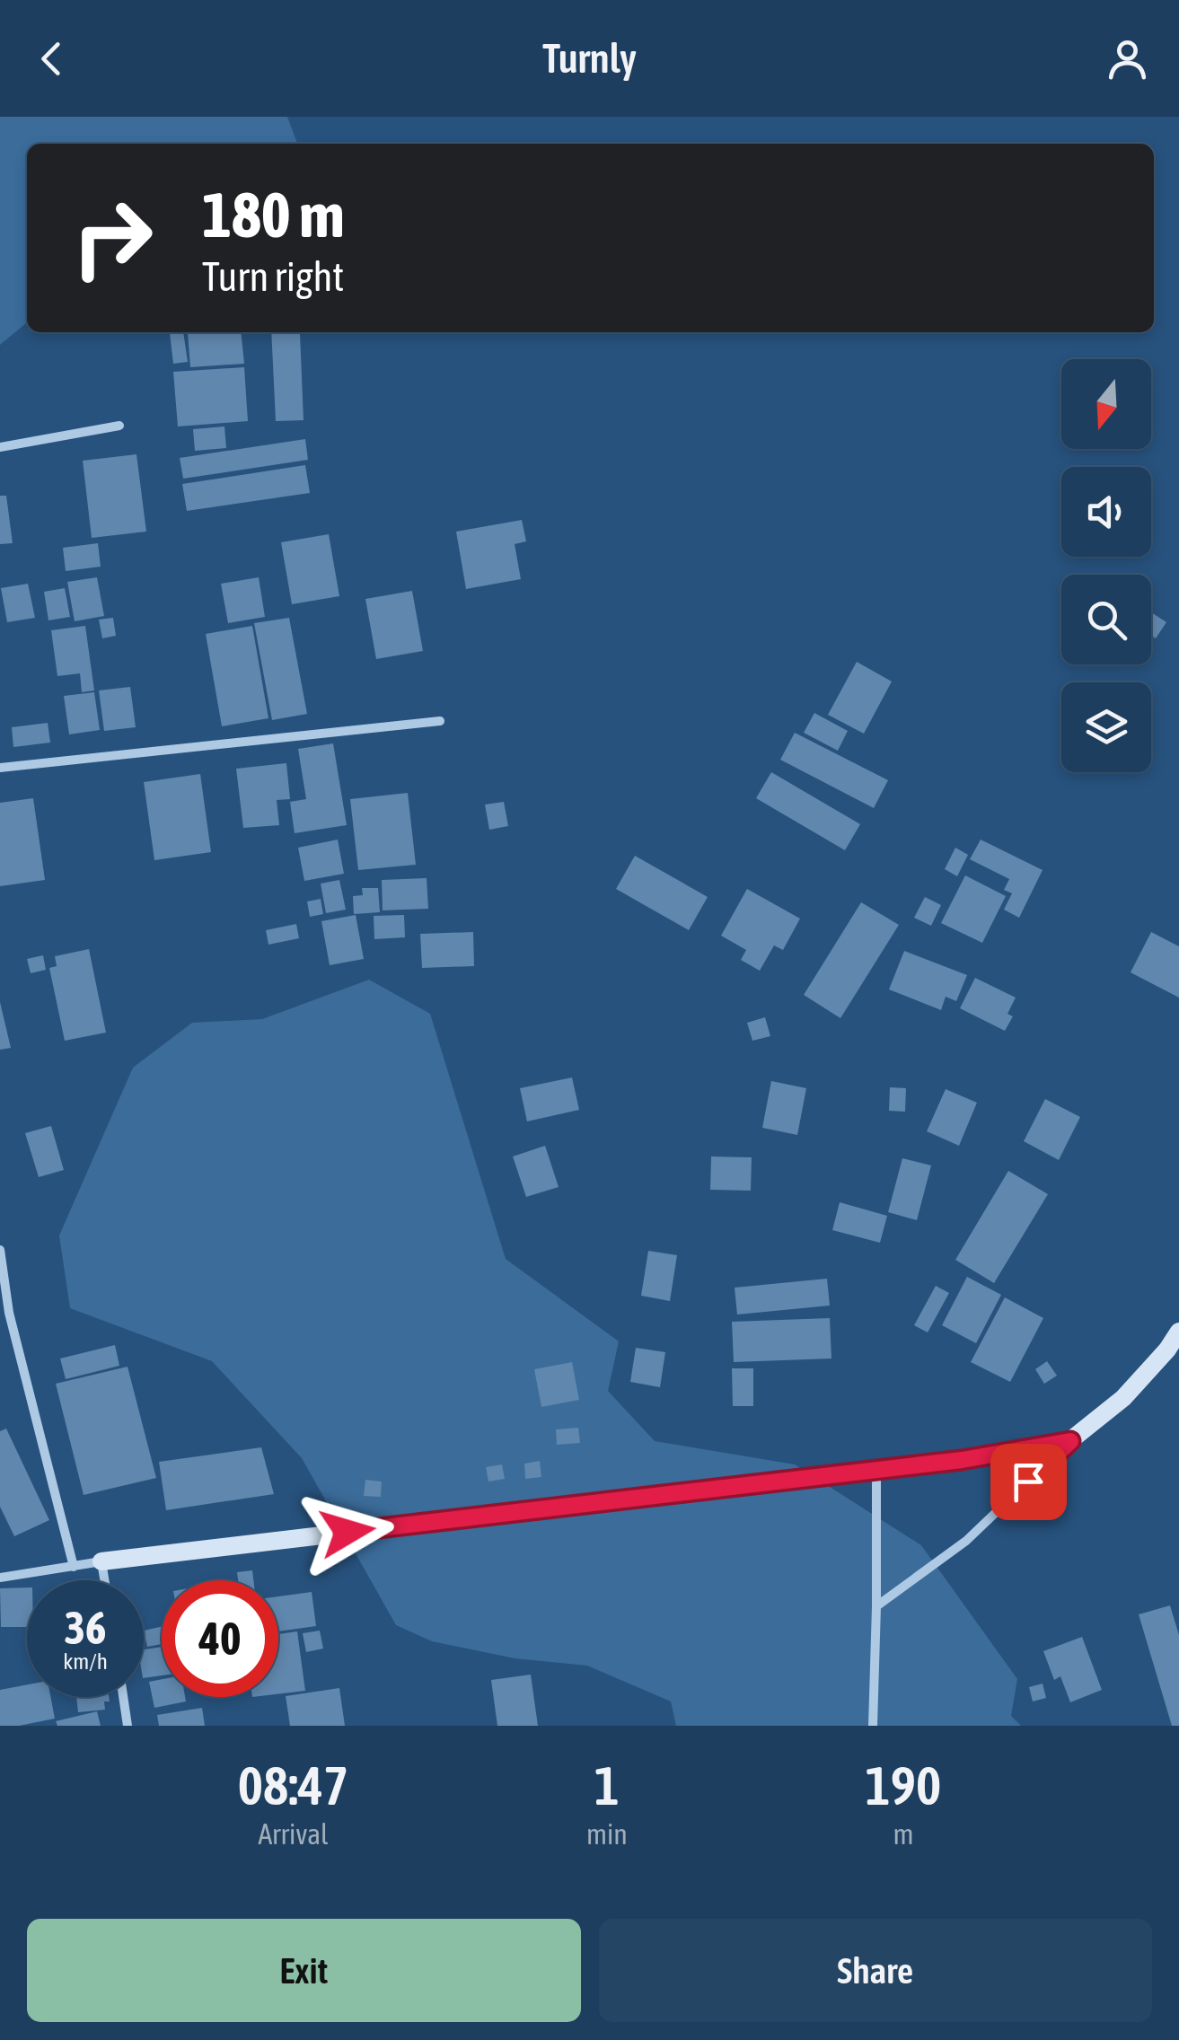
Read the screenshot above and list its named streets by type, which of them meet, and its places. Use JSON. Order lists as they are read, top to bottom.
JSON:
{
  "north": "bottom",
  "page": {
    "header": "Turnly",
    "turn": ["180 m", "Turn right"],
    "speed": "36 km/h",
    "limit": "40",
    "eta": [
      "08:47",
      "Arrival",
      "1",
      "min",
      "190",
      "m"
    ],
    "buttons": ["Exit", "Share"]
  }
}
